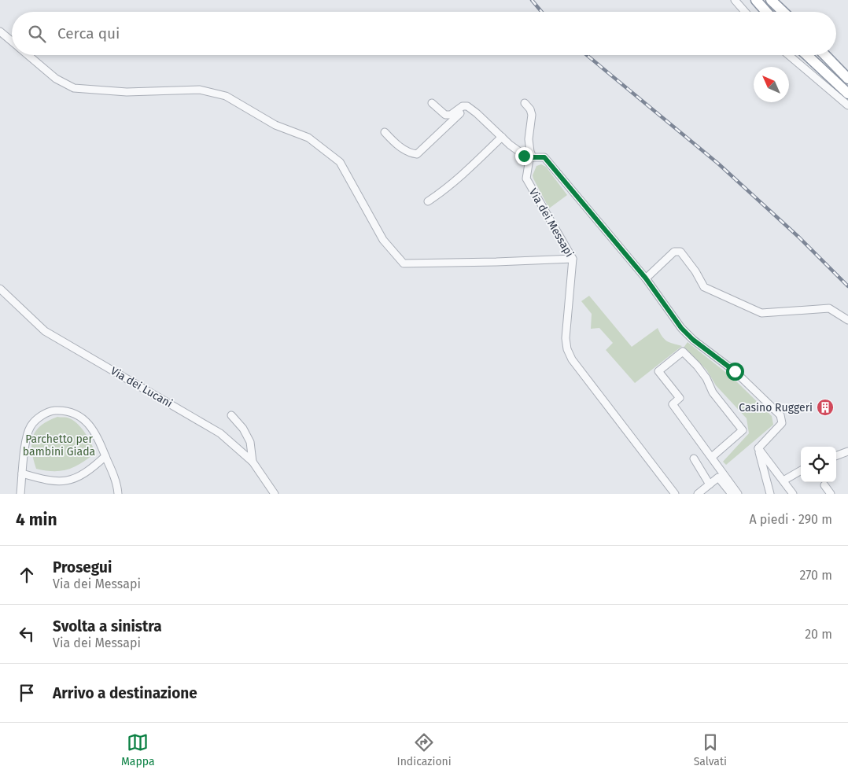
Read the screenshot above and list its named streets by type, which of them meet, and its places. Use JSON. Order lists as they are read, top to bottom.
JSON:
{
  "streets": {
    "street": ["Via dei Messapi", "Via dei Lucani"]
  },
  "parks": ["Parchetto per bambini Giada"],
  "places": {
    "building": ["Casino Ruggeri"]
  },
  "north": "top left",
  "page": {
    "search": "Cerca qui",
    "heading": ["4 min", "A piedi · 290 m"],
    "list": [
      ["Prosegui", "Via dei Messapi", "270 m"],
      ["Svolta a sinistra", "Via dei Messapi", "20 m"],
      "Arrivo a destinazione"
    ],
    "nav": ["Mappa", "Indicazioni", "Salvati"]
  }
}
